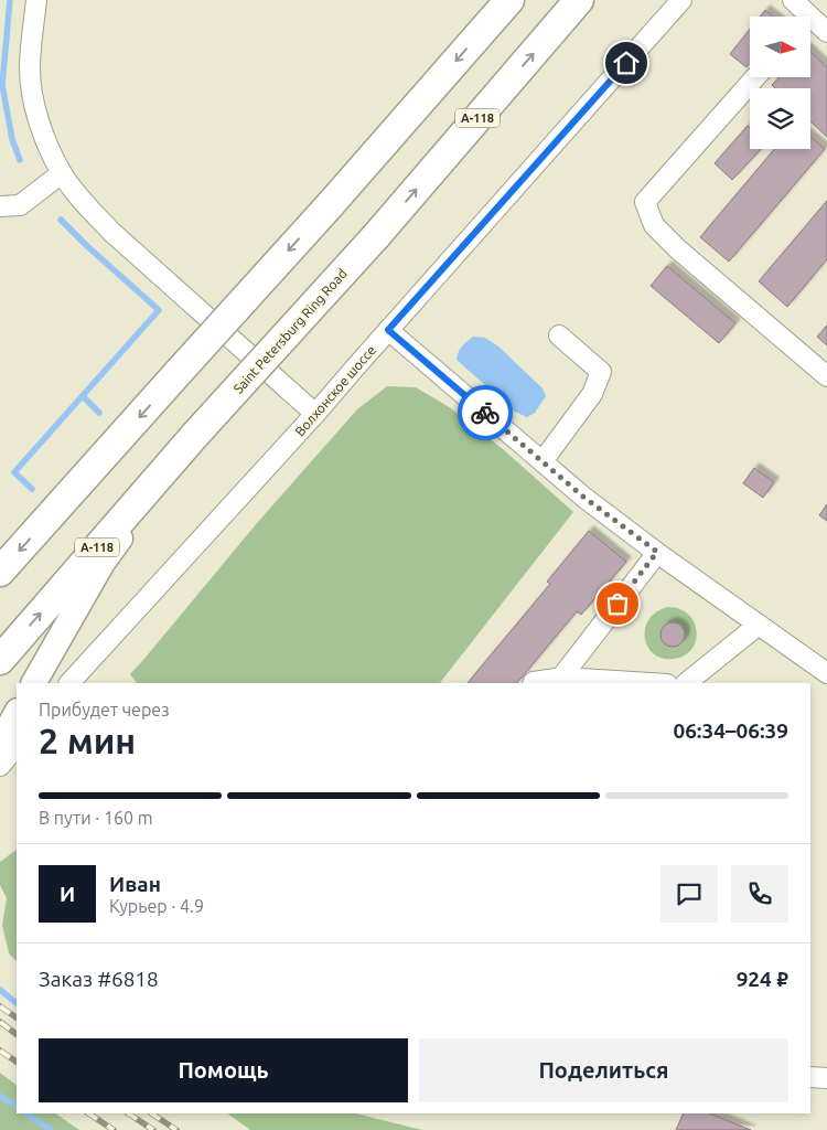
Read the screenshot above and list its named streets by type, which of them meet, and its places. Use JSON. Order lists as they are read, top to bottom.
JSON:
{
  "streets": {
    "highway": ["А-118", "Saint Petersburg Ring Road"],
    "street": ["Волхонское шоссе"]
  },
  "north": "right",
  "page": {
    "heading": ["2 мин", "Прибудет через", "06:34–06:39"],
    "panel": [
      "Иван",
      "Курьер · 4.9",
      "Заказ #6818",
      "924 ₽"
    ],
    "bar": "В пути · 160 m",
    "round": "И",
    "buttons": ["Помощь", "Поделиться"]
  }
}
